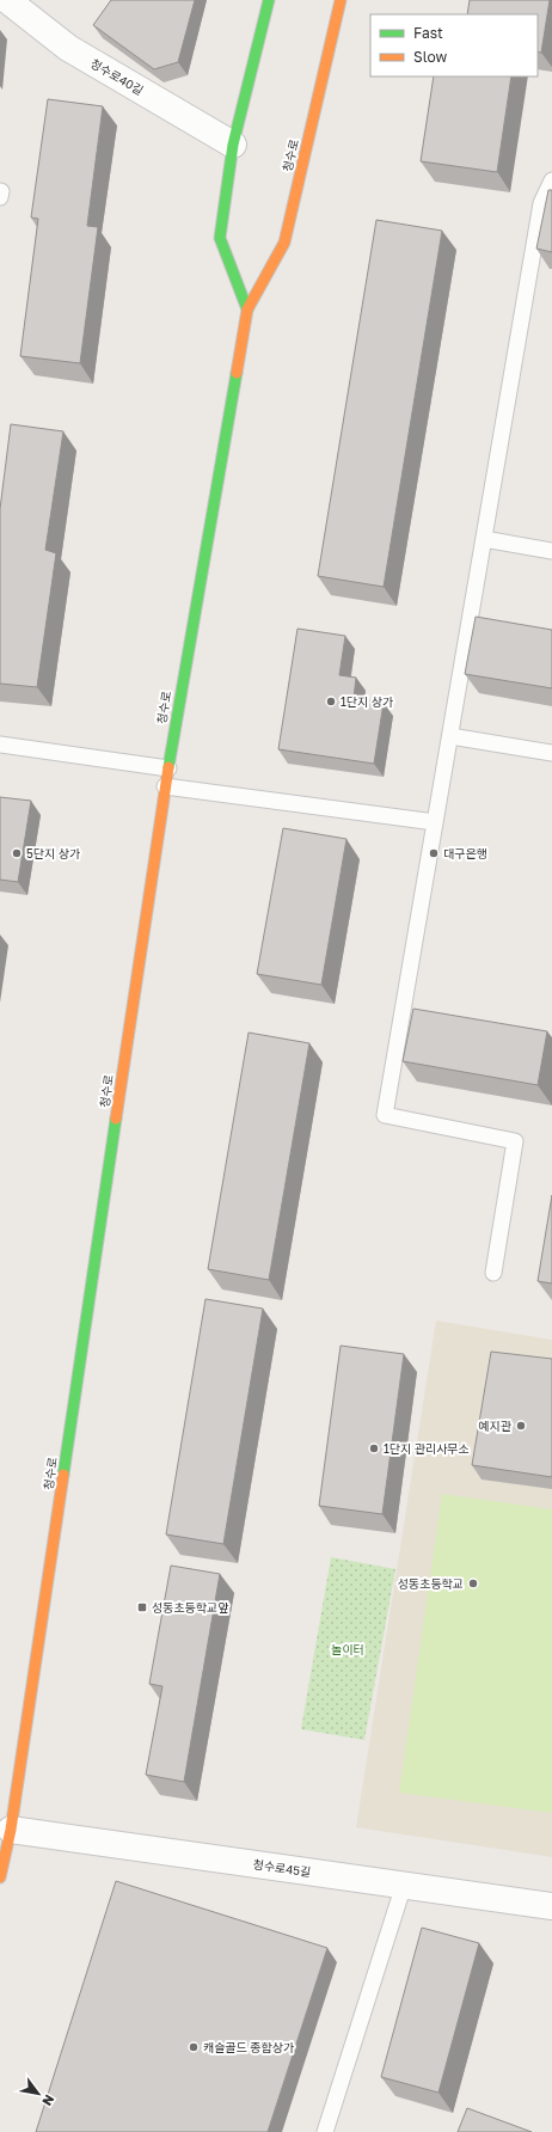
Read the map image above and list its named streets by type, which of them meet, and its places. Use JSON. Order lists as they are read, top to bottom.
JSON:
{
  "streets": {
    "main road": ["청수로"],
    "street": ["청수로40길", "청수로45길"]
  },
  "crossings": [
    ["청수로", "청수로45길"]
  ],
  "parks": ["놀이터"],
  "places": {
    "other": [
      "1단지 상가",
      "5단지 상가",
      "대구은행",
      "예지관",
      "1단지 관리사무소",
      "성동초등학교",
      "캐슬골드 종합상가"
    ],
    "transit": ["성동초등학교앞"]
  },
  "legend": ["Fast", "Slow"],
  "north": "bottom right"
}
